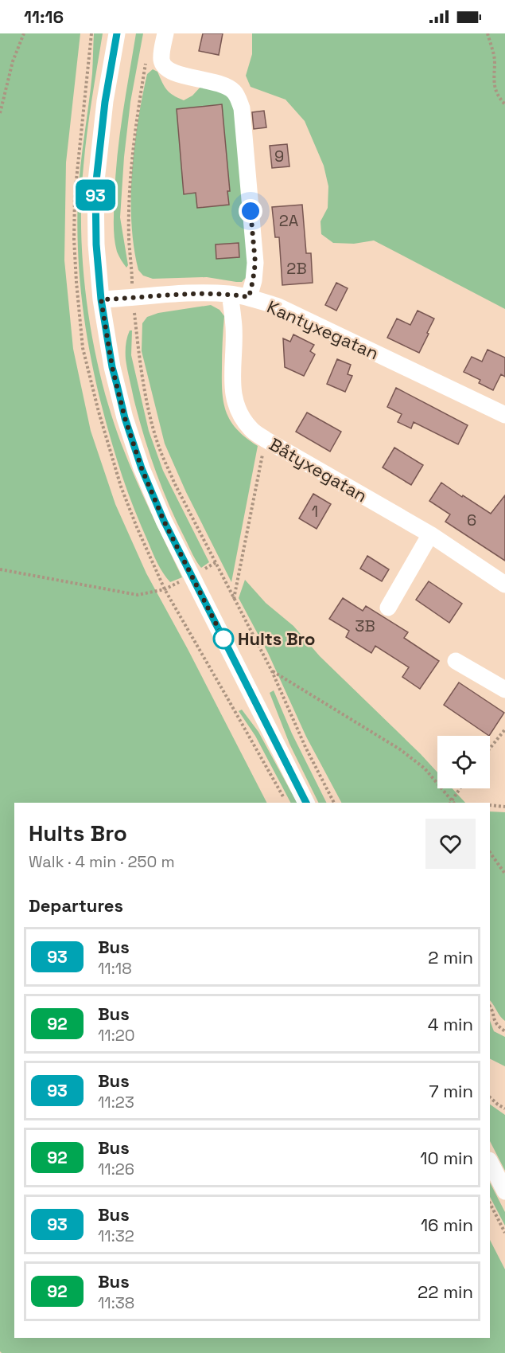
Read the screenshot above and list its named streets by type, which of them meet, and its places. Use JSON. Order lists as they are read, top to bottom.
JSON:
{
  "streets": {
    "street": ["Kantyxegatan", "Båtyxegatan"]
  },
  "crossings": [
    ["Kantyxegatan", "Båtyxegatan"]
  ],
  "places": ["Hults Bro"],
  "lines": ["bus line 93"],
  "house_numbers": [
    "9",
    "2A",
    "2B",
    "1",
    "6",
    "3B"
  ],
  "page": {
    "status": "11:16",
    "on_map": "93",
    "heading": [
      ["Hults Bro", "Walk · 4 min · 250 m"],
      "Departures"
    ],
    "list": [
      {
        "mark": "93",
        "name": "Bus",
        "note": "11:18",
        "value": "2 min"
      },
      {
        "mark": "92",
        "name": "Bus",
        "note": "11:20",
        "value": "4 min"
      },
      {
        "mark": "93",
        "name": "Bus",
        "note": "11:23",
        "value": "7 min"
      },
      {
        "mark": "92",
        "name": "Bus",
        "note": "11:26",
        "value": "10 min"
      },
      {
        "mark": "93",
        "name": "Bus",
        "note": "11:32",
        "value": "16 min"
      },
      {
        "mark": "92",
        "name": "Bus",
        "note": "11:38",
        "value": "22 min"
      }
    ]
  }
}
